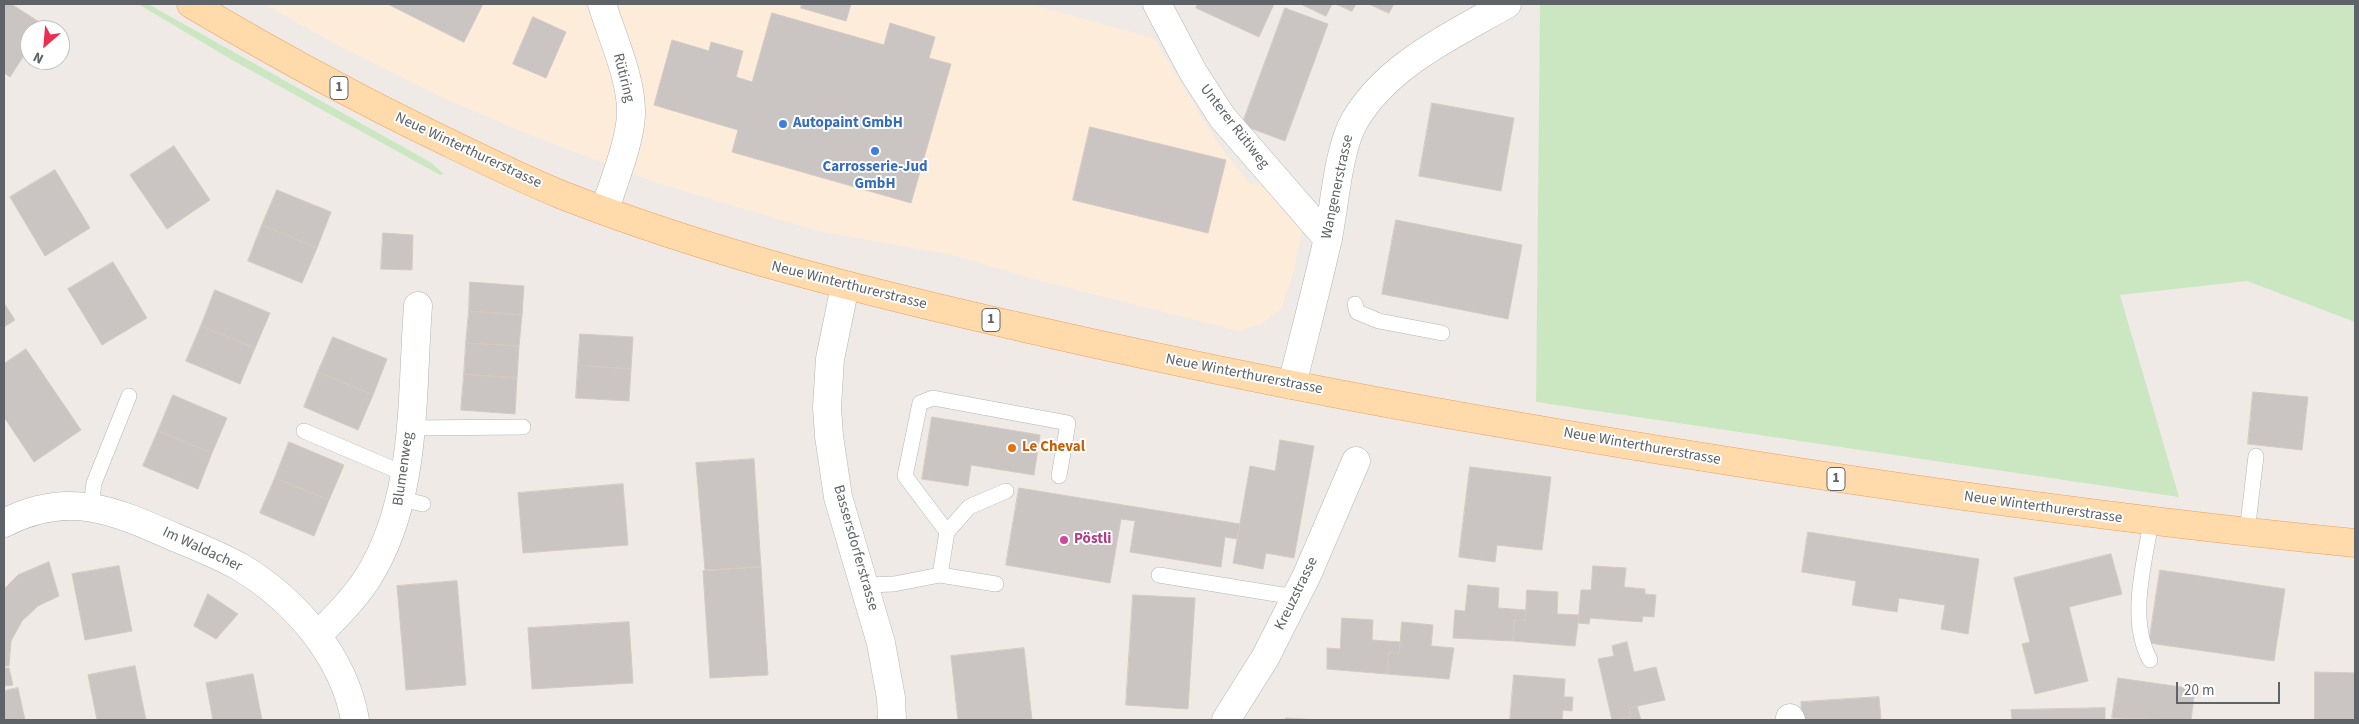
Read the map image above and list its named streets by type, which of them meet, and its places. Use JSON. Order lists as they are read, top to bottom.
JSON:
{
  "streets": {
    "main road": ["1", "Neue Winterthurerstrasse"],
    "street": [
      "Rütiring",
      "Unterer Rütiweg",
      "Wangenerstrasse",
      "Blumenweg",
      "Bassersdorferstrasse",
      "Im Waldacher",
      "Kreuzstrasse"
    ]
  },
  "crossings": [
    ["Rütiring", "Neue Winterthurerstrasse"],
    ["Unterer Rütiweg", "Wangenerstrasse"],
    ["Neue Winterthurerstrasse", "Wangenerstrasse"],
    ["Neue Winterthurerstrasse", "Bassersdorferstrasse"],
    ["Blumenweg", "Im Waldacher"]
  ],
  "places": [
    "Autopaint GmbH",
    "Carrosserie-Jud GmbH",
    "Le Cheval",
    "Pöstli"
  ],
  "scale_bar": "20 m",
  "north": "bottom left"
}
